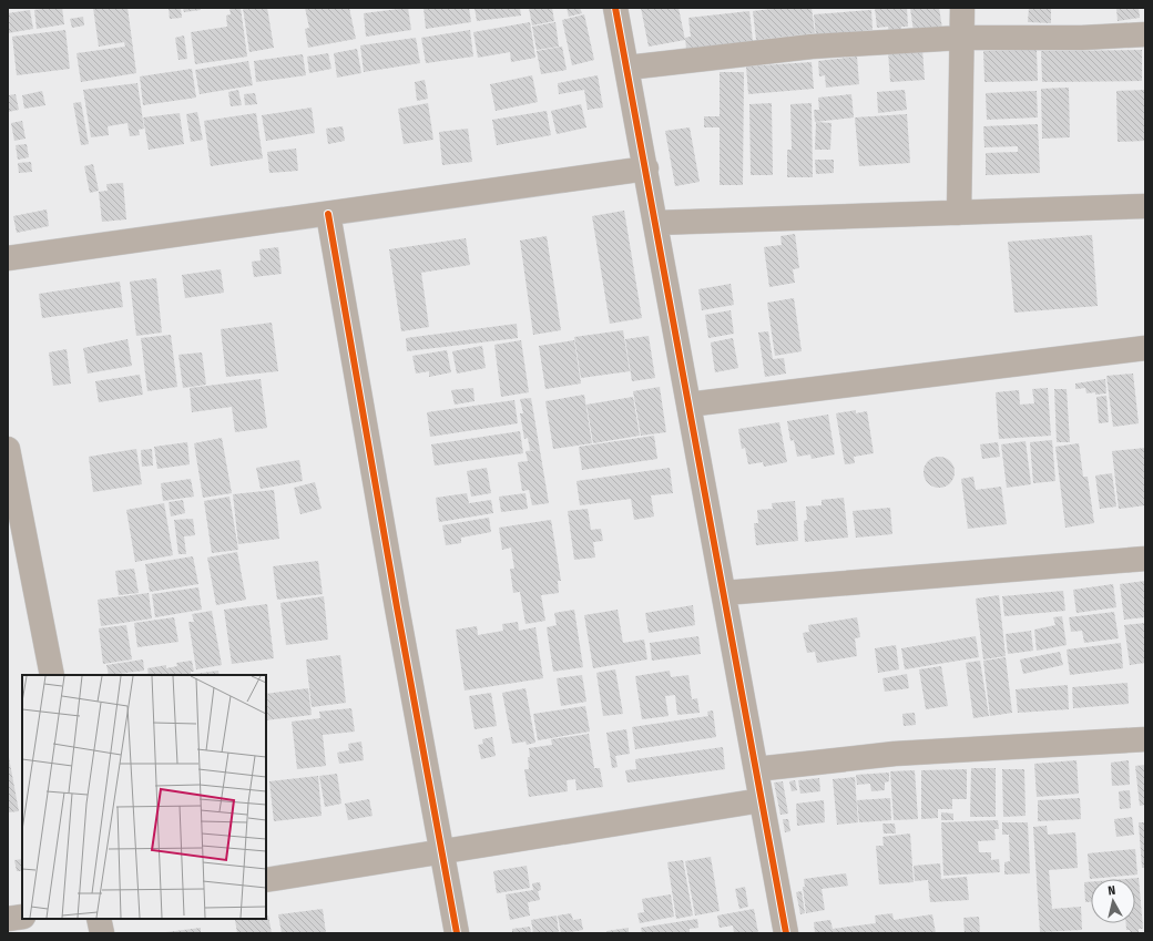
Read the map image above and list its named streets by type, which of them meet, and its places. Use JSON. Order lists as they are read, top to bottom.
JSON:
{
  "north": "top"
}
